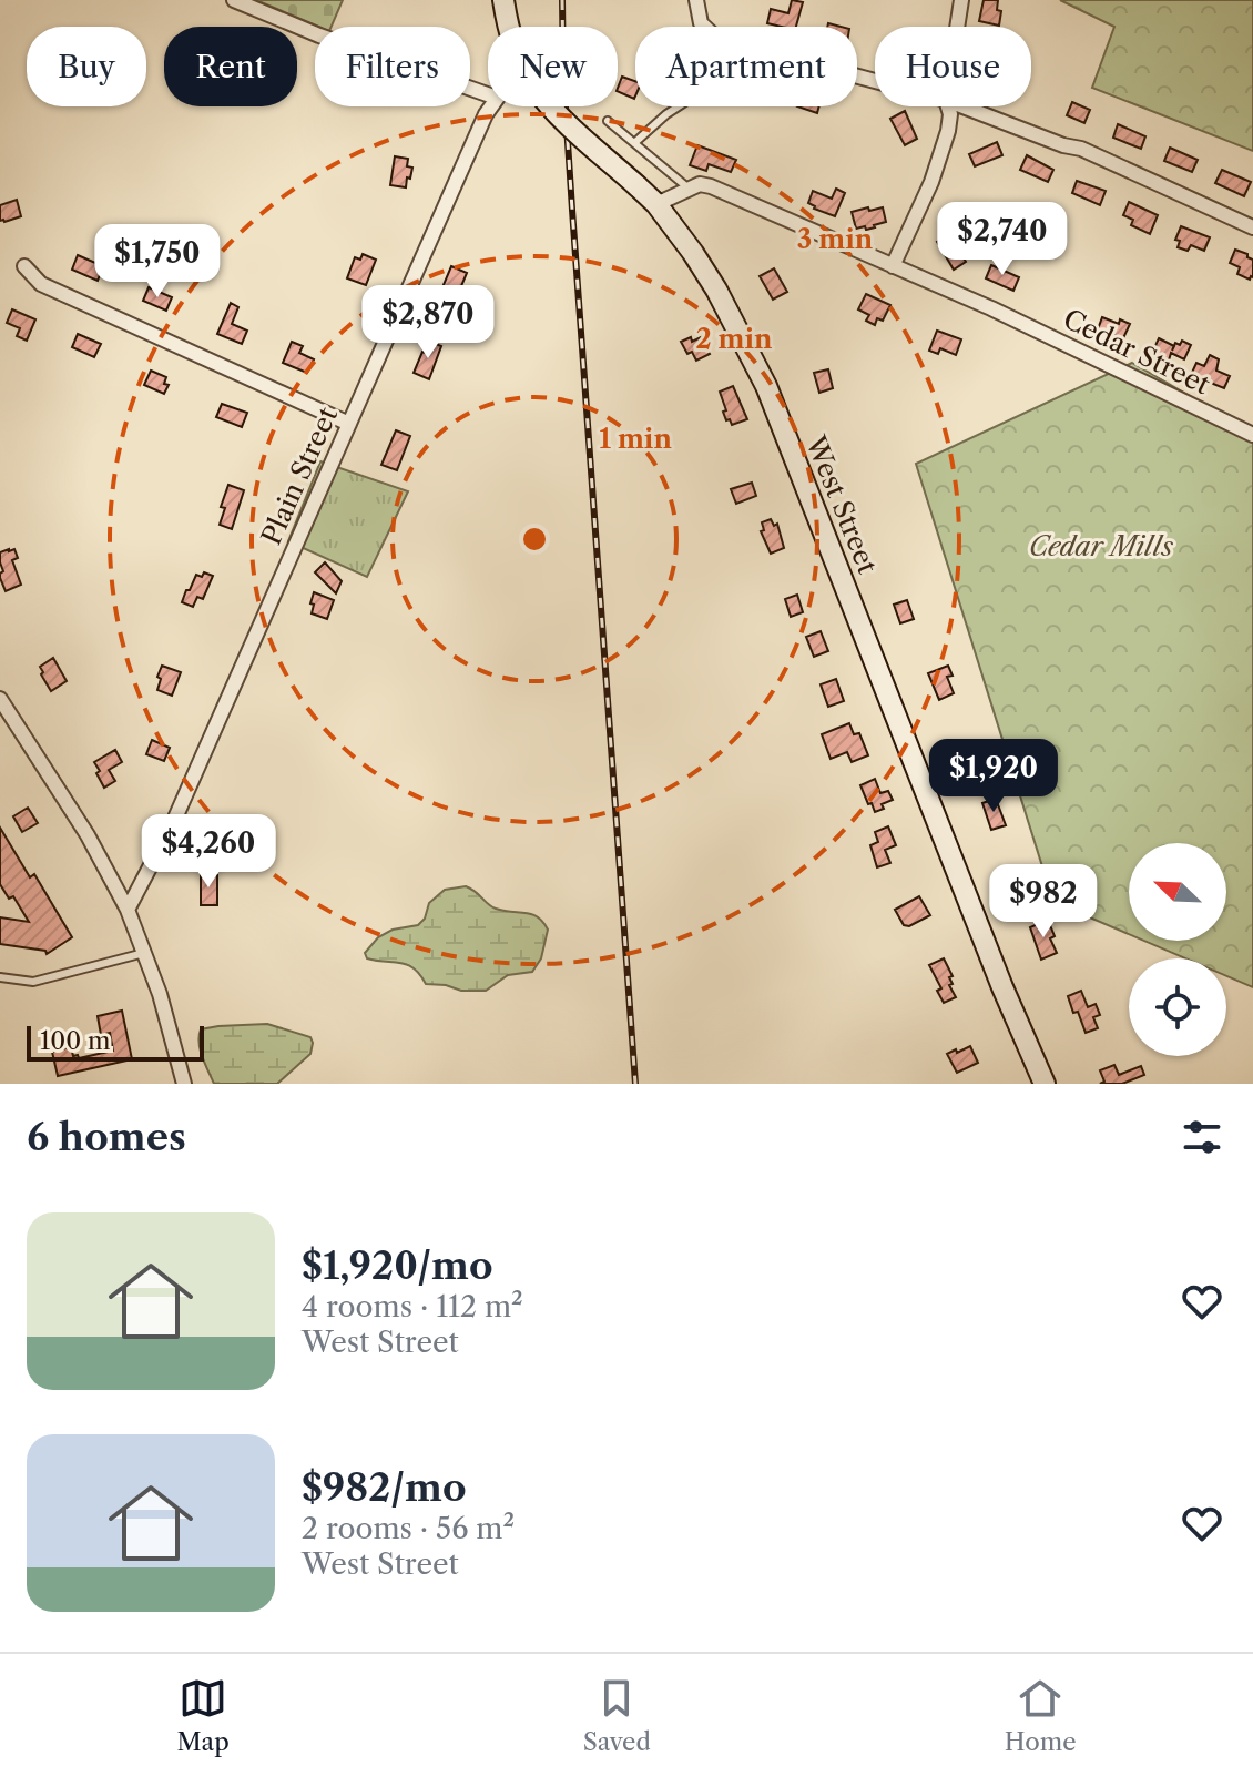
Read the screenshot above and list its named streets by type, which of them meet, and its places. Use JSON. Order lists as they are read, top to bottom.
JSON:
{
  "streets": {
    "main road": ["West Street"],
    "street": ["Cedar Street", "Plain Street"]
  },
  "parks": ["Cedar Mills"],
  "scale_bar": "100 m",
  "north": "top left",
  "page": {
    "chip": [
      "Buy",
      "Rent",
      "Filters",
      "New",
      "Apartment",
      "House"
    ],
    "price": [
      "$2,740",
      "$1,750",
      "$2,870",
      "$1,920",
      "$4,260",
      "$982"
    ],
    "scale": "100 m",
    "heading": "6 homes",
    "list": [
      {
        "name": "$1,920/mo",
        "note": "4 rooms · 112 m² · West Street"
      },
      {
        "name": "$982/mo",
        "note": "2 rooms · 56 m² · West Street"
      }
    ],
    "tabs": ["Map", "Saved", "Home"]
  },
  "rings": ["3 min", "2 min", "1 min"]
}
